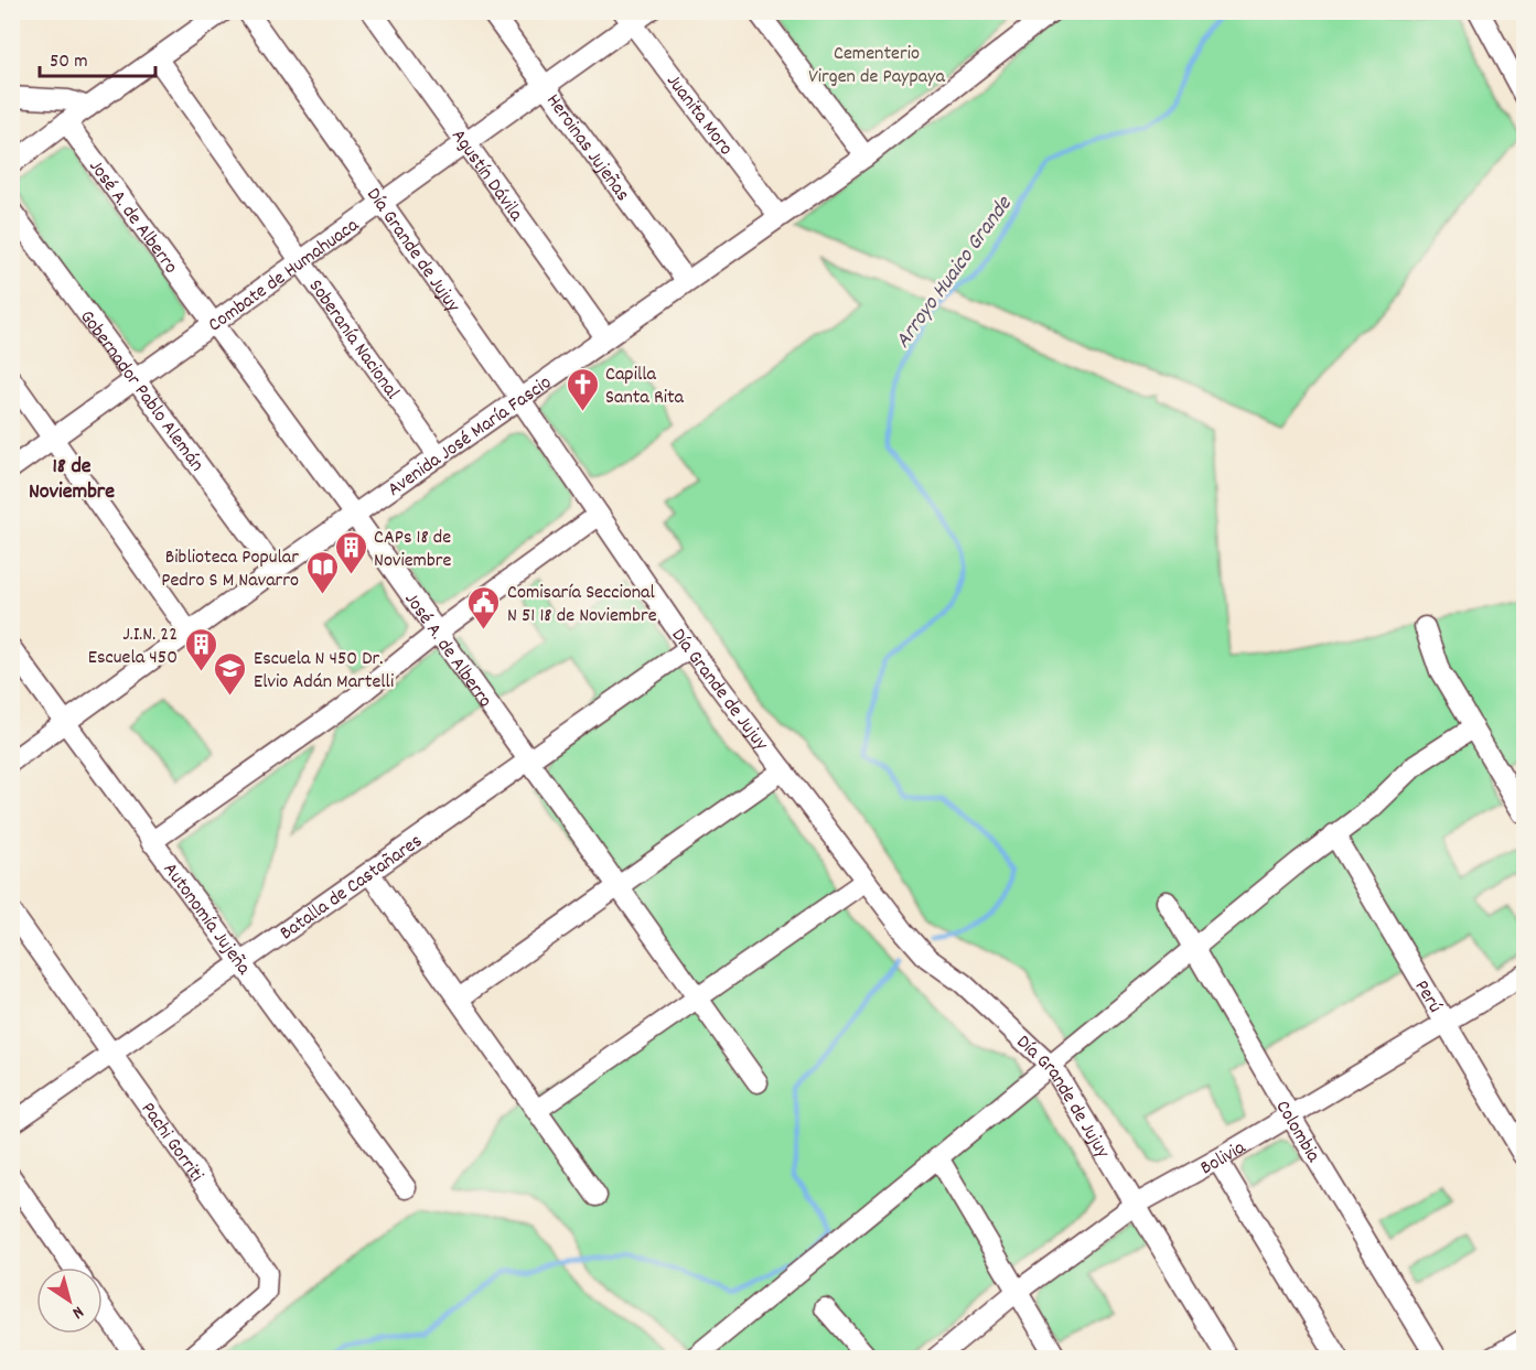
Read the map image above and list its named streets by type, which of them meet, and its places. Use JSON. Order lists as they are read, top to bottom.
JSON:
{
  "streets": {
    "street": [
      "Juanita Moro",
      "Heroinas Jujeñas",
      "Agustín Dávila",
      "José A. de Alberro",
      "Día Grande de Jujuy",
      "Combate de Humahuaca",
      "Soberanía Nacional",
      "Gobernador Pablo Alemán",
      "Avenida José María Fascio",
      "Batalla de Castañares",
      "Autonomía Jujeña",
      "Perú",
      "Colombia",
      "Pachi Gorriti",
      "Bolivia"
    ]
  },
  "crossings": [
    ["Juanita Moro", "Combate de Humahuaca"],
    ["Juanita Moro", "Avenida José María Fascio"],
    ["Heroinas Jujeñas", "Combate de Humahuaca"],
    ["Heroinas Jujeñas", "Avenida José María Fascio"],
    ["Agustín Dávila", "Combate de Humahuaca"],
    ["Agustín Dávila", "Avenida José María Fascio"],
    ["José A. de Alberro", "Combate de Humahuaca"],
    ["José A. de Alberro", "Avenida José María Fascio"],
    ["José A. de Alberro", "Batalla de Castañares"],
    ["Día Grande de Jujuy", "Combate de Humahuaca"],
    ["Día Grande de Jujuy", "Avenida José María Fascio"],
    ["Día Grande de Jujuy", "Batalla de Castañares"],
    ["Día Grande de Jujuy", "Bolivia"],
    ["Combate de Humahuaca", "Soberanía Nacional"],
    ["Combate de Humahuaca", "Gobernador Pablo Alemán"],
    ["Soberanía Nacional", "Avenida José María Fascio"],
    ["Gobernador Pablo Alemán", "Avenida José María Fascio"],
    ["Avenida José María Fascio", "Autonomía Jujeña"],
    ["Batalla de Castañares", "Autonomía Jujeña"],
    ["Batalla de Castañares", "Pachi Gorriti"],
    ["Perú", "Bolivia"],
    ["Colombia", "Bolivia"]
  ],
  "districts": ["18 de Noviembre"],
  "water": ["Arroyo Huaico Grande"],
  "parks": ["Cementerio Virgen de Paypaya"],
  "places": {
    "church": ["Capilla Santa Rita"],
    "building": ["CAPs 18 de Noviembre", "J.I.N. 22 Escuela 450"],
    "library": ["Biblioteca Popular Pedro S M Navarro"],
    "public building": ["Comisaría Seccional N 51 18 de Noviembre"],
    "school or university": ["Escuela N 450 Dr. Elvio Adán Martelli"]
  },
  "scale_bar": "50 m",
  "north": "bottom right"
}
